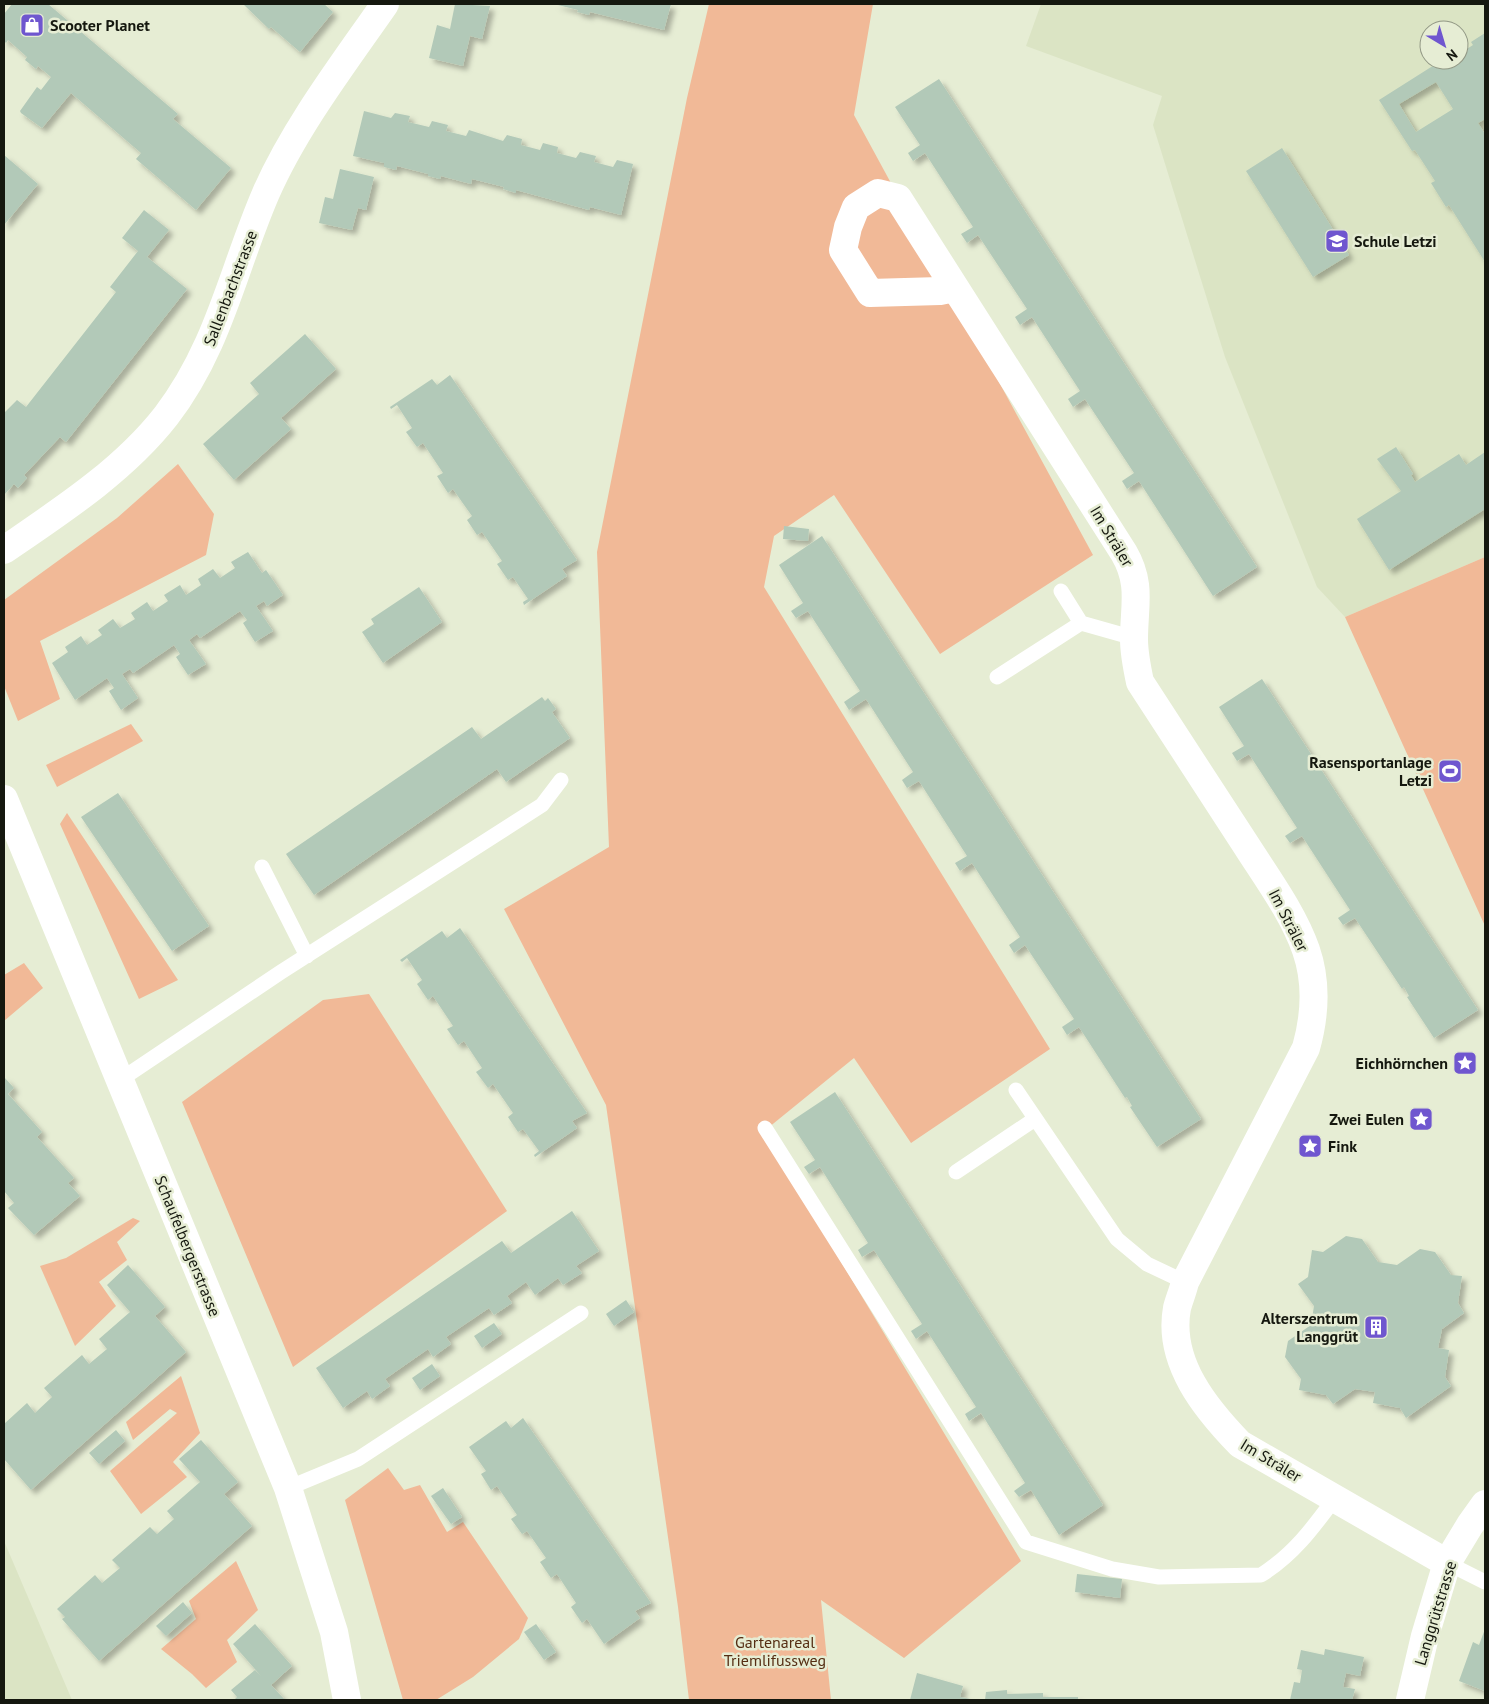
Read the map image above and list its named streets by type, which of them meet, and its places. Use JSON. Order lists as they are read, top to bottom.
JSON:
{
  "streets": {
    "street": [
      "Sallenbachstrasse",
      "Im Sträler",
      "Schaufelbergerstrasse",
      "Langgrütstrasse"
    ]
  },
  "crossings": [
    ["Im Sträler", "Langgrütstrasse"]
  ],
  "parks": ["Gartenareal Triemlifussweg"],
  "places": {
    "shop": ["Scooter Planet"],
    "school or university": ["Schule Letzi"],
    "sports": ["Rasensportanlage Letzi"],
    "place": ["Eichhörnchen", "Zwei Eulen", "Fink"],
    "building": ["Alterszentrum Langgrüt"]
  },
  "north": "bottom right"
}
